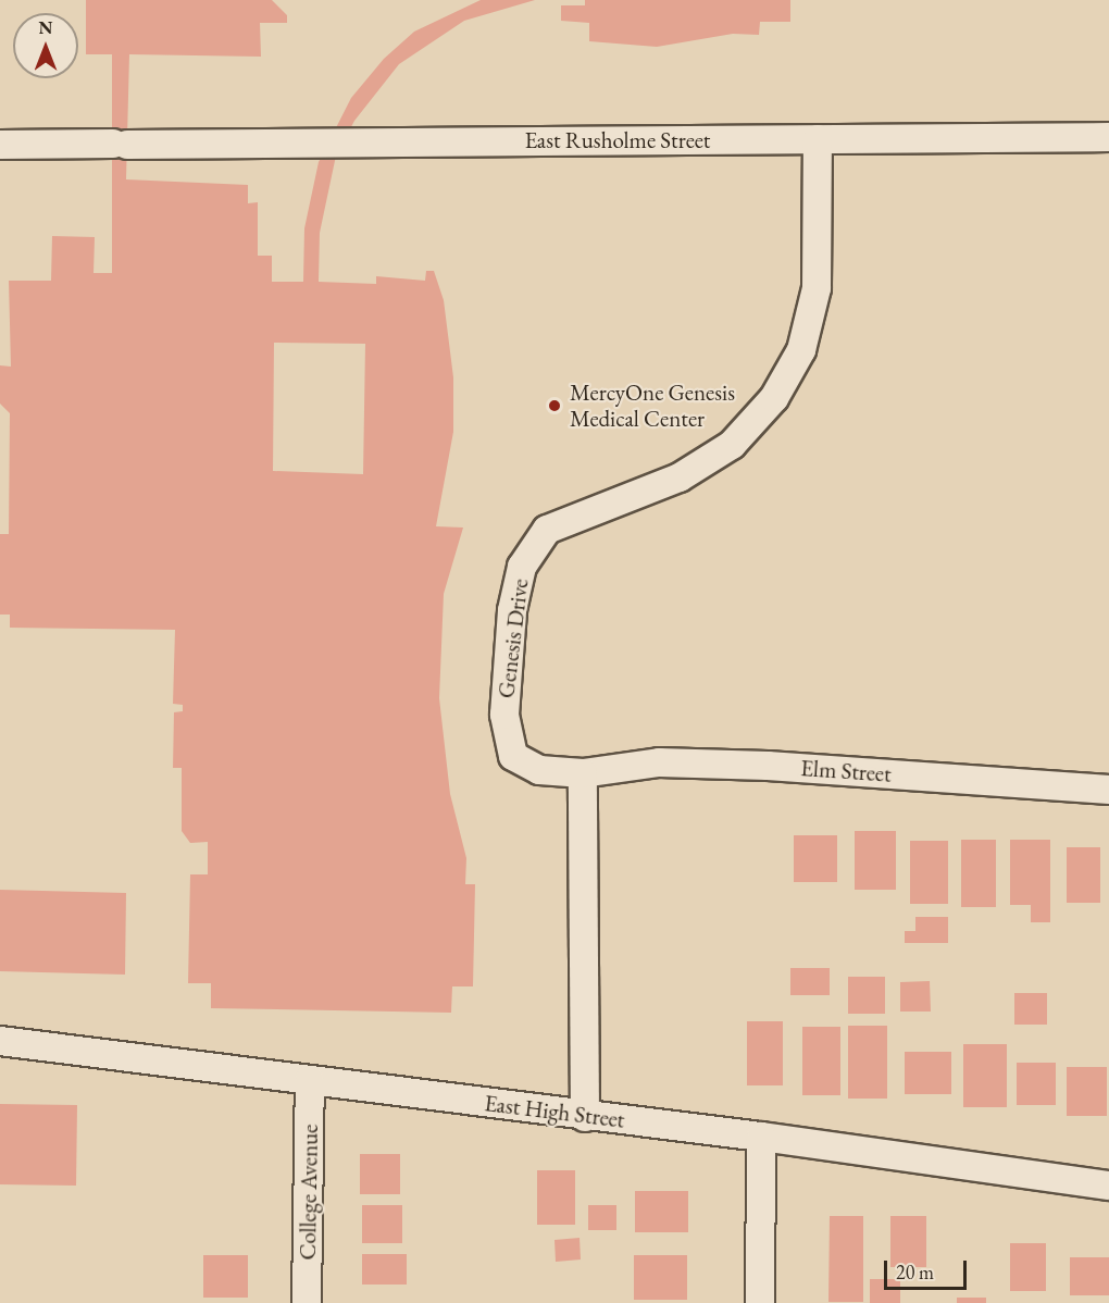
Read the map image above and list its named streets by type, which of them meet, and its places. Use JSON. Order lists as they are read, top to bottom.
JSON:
{
  "streets": {
    "street": [
      "East Rusholme Street",
      "Genesis Drive",
      "Elm Street",
      "East High Street",
      "College Avenue"
    ]
  },
  "crossings": [
    ["East Rusholme Street", "Genesis Drive"],
    ["Genesis Drive", "Elm Street"],
    ["East High Street", "College Avenue"]
  ],
  "places": ["MercyOne Genesis Medical Center"],
  "scale_bar": "20 m",
  "north": "top"
}
